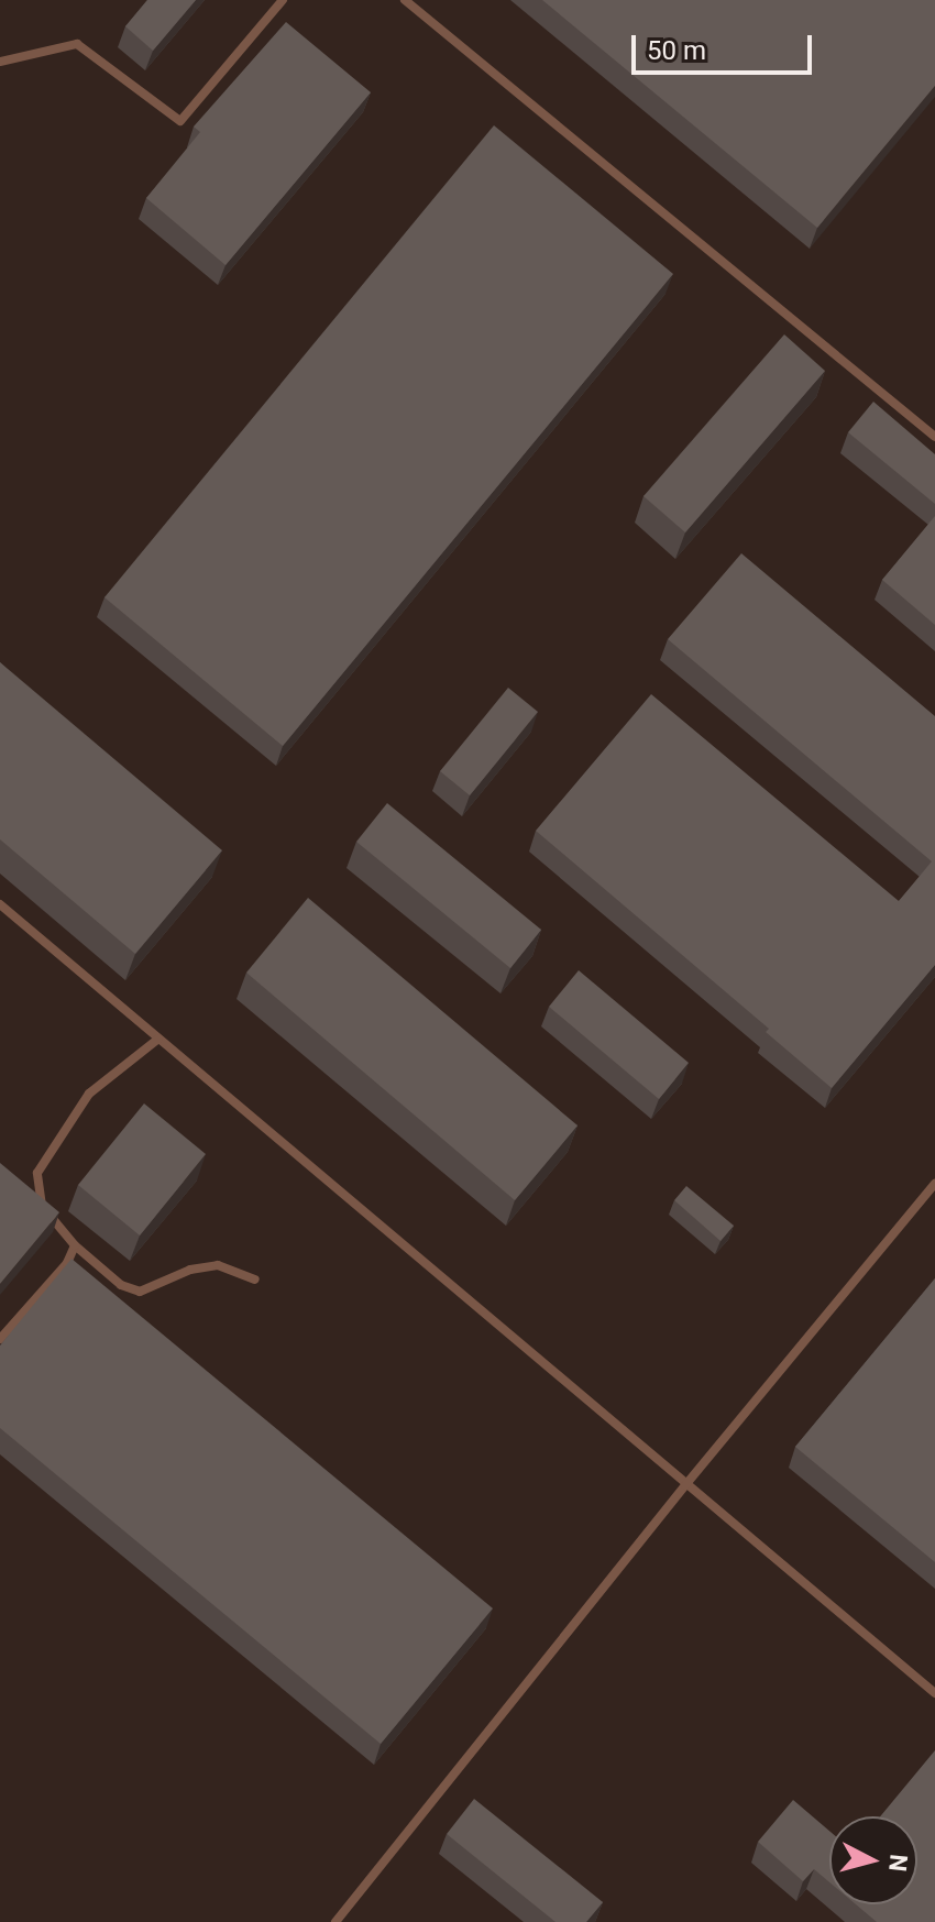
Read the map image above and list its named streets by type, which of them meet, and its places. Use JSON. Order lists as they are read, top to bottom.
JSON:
{
  "scale_bar": "50 m",
  "north": "right"
}
